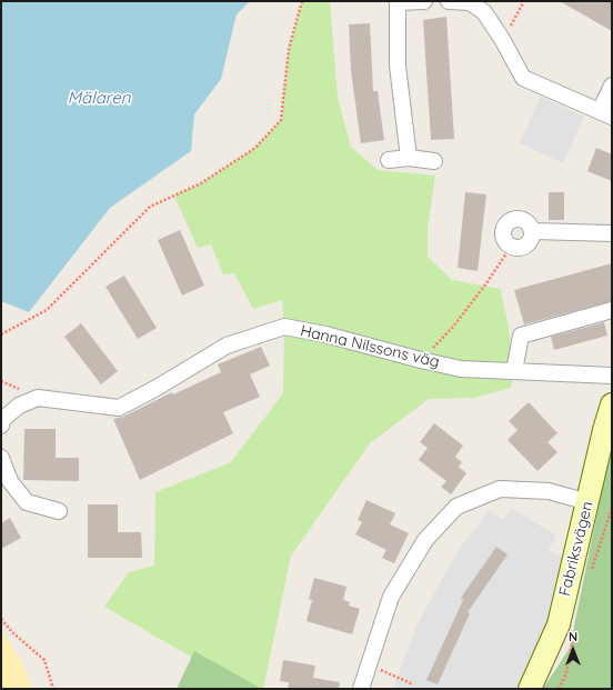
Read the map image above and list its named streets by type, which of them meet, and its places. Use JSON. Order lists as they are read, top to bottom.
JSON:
{
  "streets": {
    "street": ["Hanna Nilssons väg", "Fabriksvägen"]
  },
  "water": ["Mälaren"],
  "north": "top"
}
